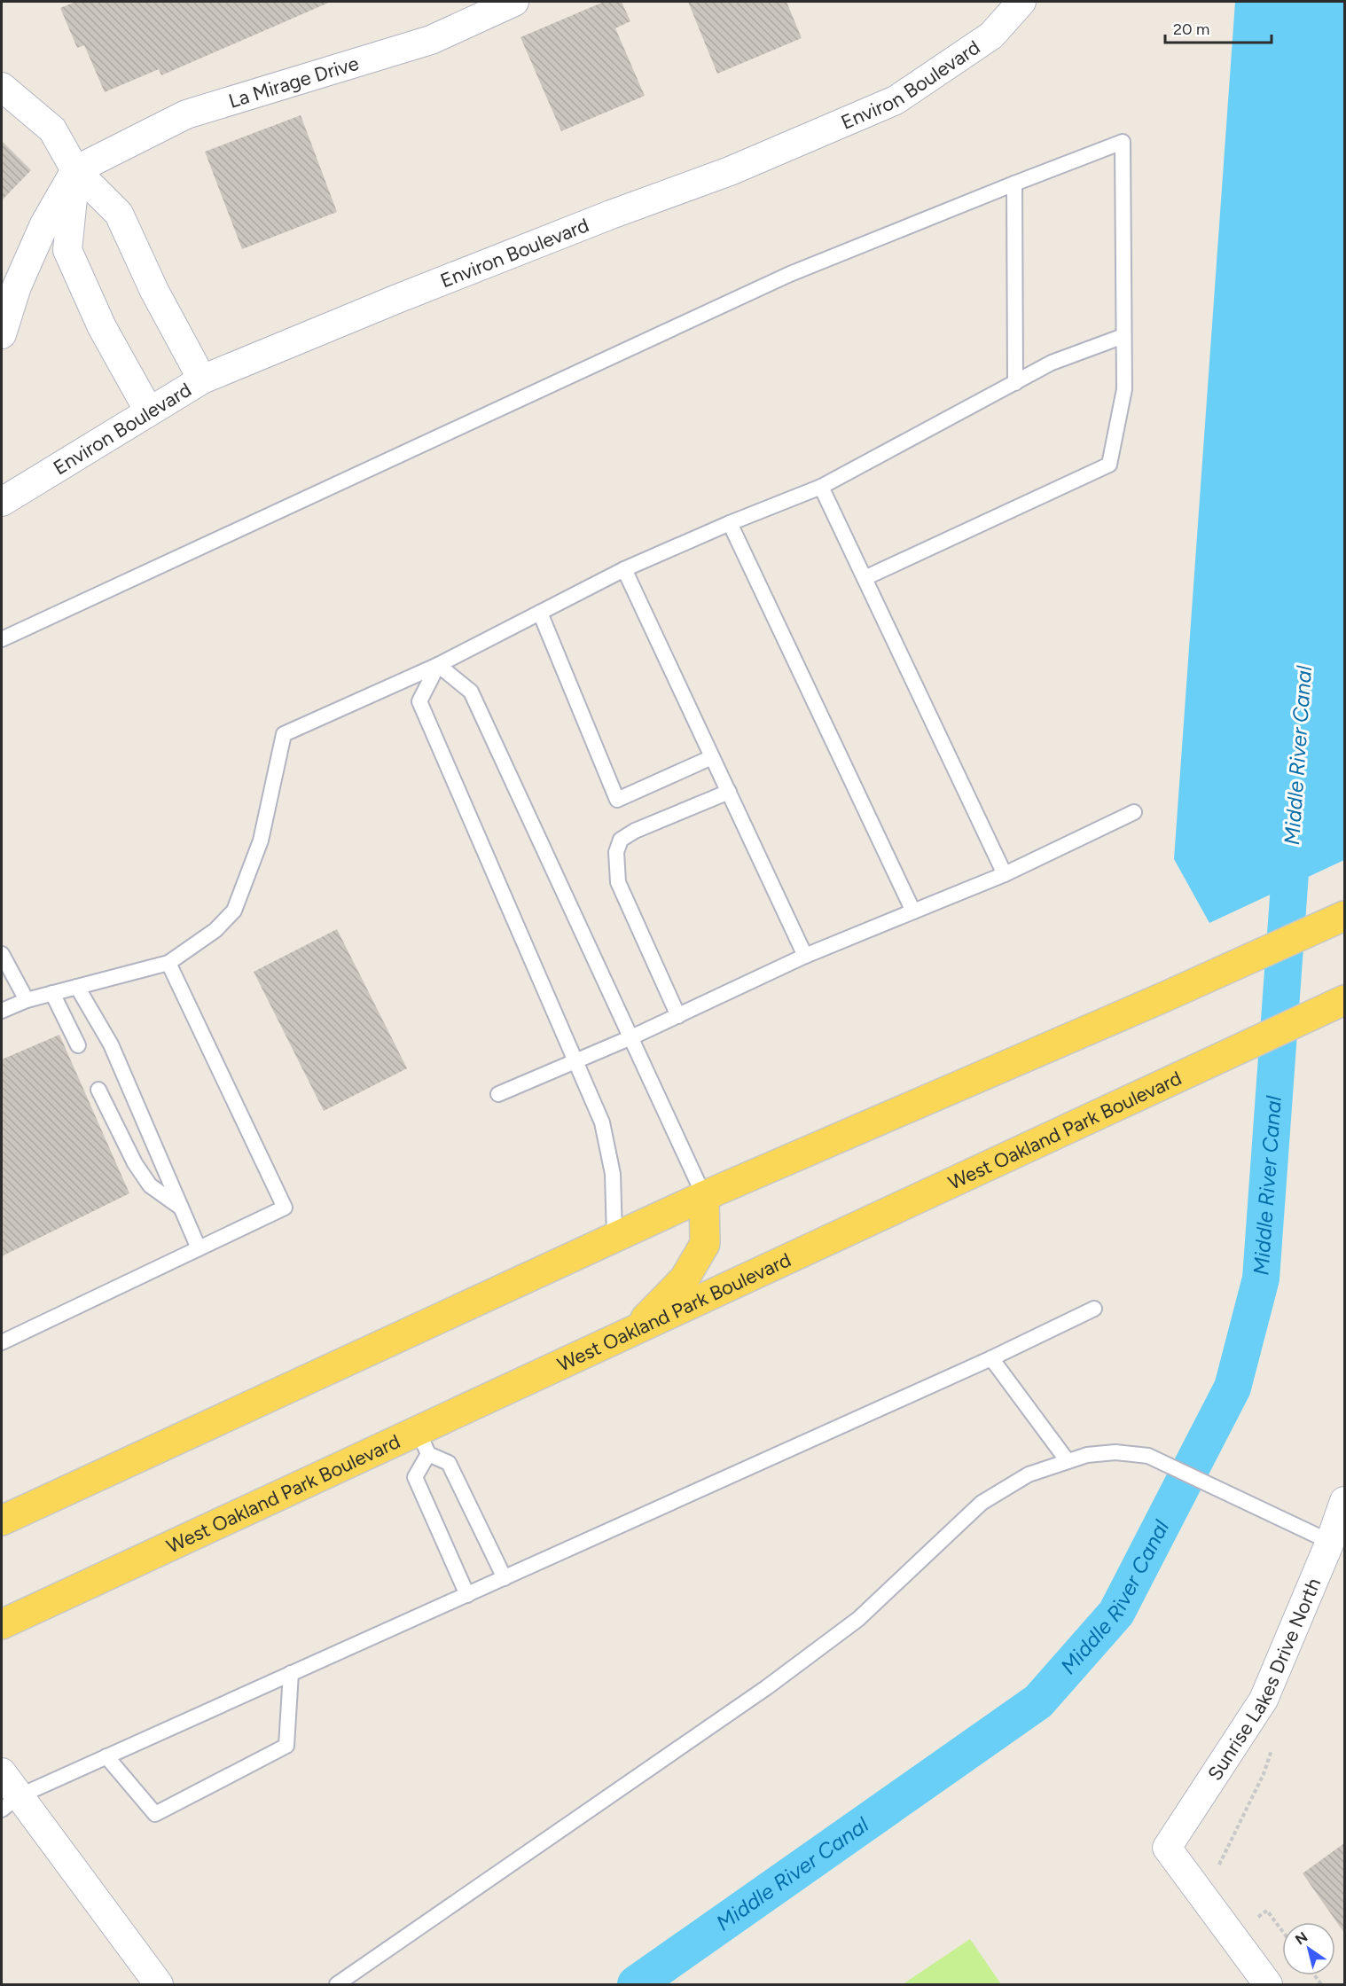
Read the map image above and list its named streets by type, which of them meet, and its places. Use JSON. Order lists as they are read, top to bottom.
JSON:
{
  "streets": {
    "main road": ["West Oakland Park Boulevard"],
    "street": ["La Mirage Drive", "Environ Boulevard", "Sunrise Lakes Drive North"]
  },
  "water": ["Middle River Canal"],
  "scale_bar": "20 m",
  "north": "top left"
}
